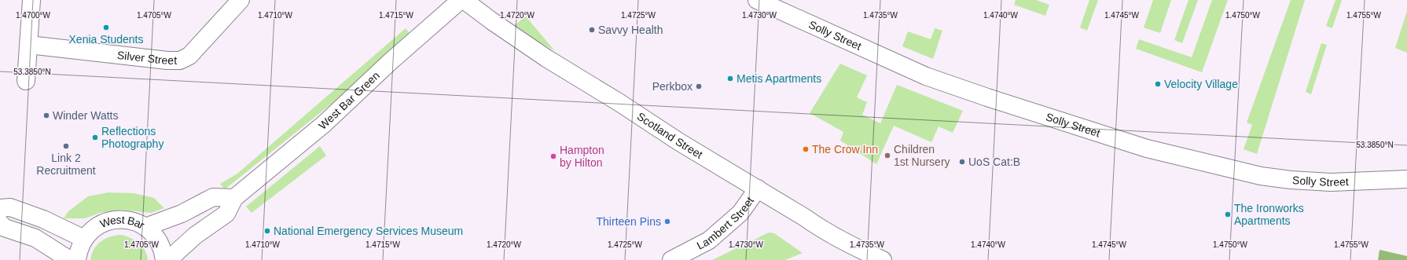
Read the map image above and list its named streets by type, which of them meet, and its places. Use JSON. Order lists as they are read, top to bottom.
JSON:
{
  "streets": {
    "street": [
      "Solly Street",
      "Silver Street",
      "West Bar Green",
      "Scotland Street",
      "Lambert Street",
      "West Bar"
    ]
  },
  "crossings": [
    ["Scotland Street", "Lambert Street"]
  ],
  "places": [
    "Xenia Students",
    "Savvy Health",
    "Metis Apartments",
    "Velocity Village",
    "Perkbox",
    "Winder Watts",
    "Reflections Photography",
    "Link 2 Recruitment",
    "The Crow Inn",
    "Children 1st Nursery",
    "Hampton by Hilton",
    "UoS Cat:B",
    "The Ironworks Apartments",
    "Thirteen Pins",
    "National Emergency Services Museum"
  ],
  "coordinates": [
    "1.4700°W",
    "1.4705°W",
    "1.4710°W",
    "1.4715°W",
    "1.4720°W",
    "1.4725°W",
    "1.4730°W",
    "1.4735°W",
    "1.4740°W",
    "1.4745°W",
    "1.4750°W",
    "1.4755°W",
    "53.3850°N"
  ]
}
